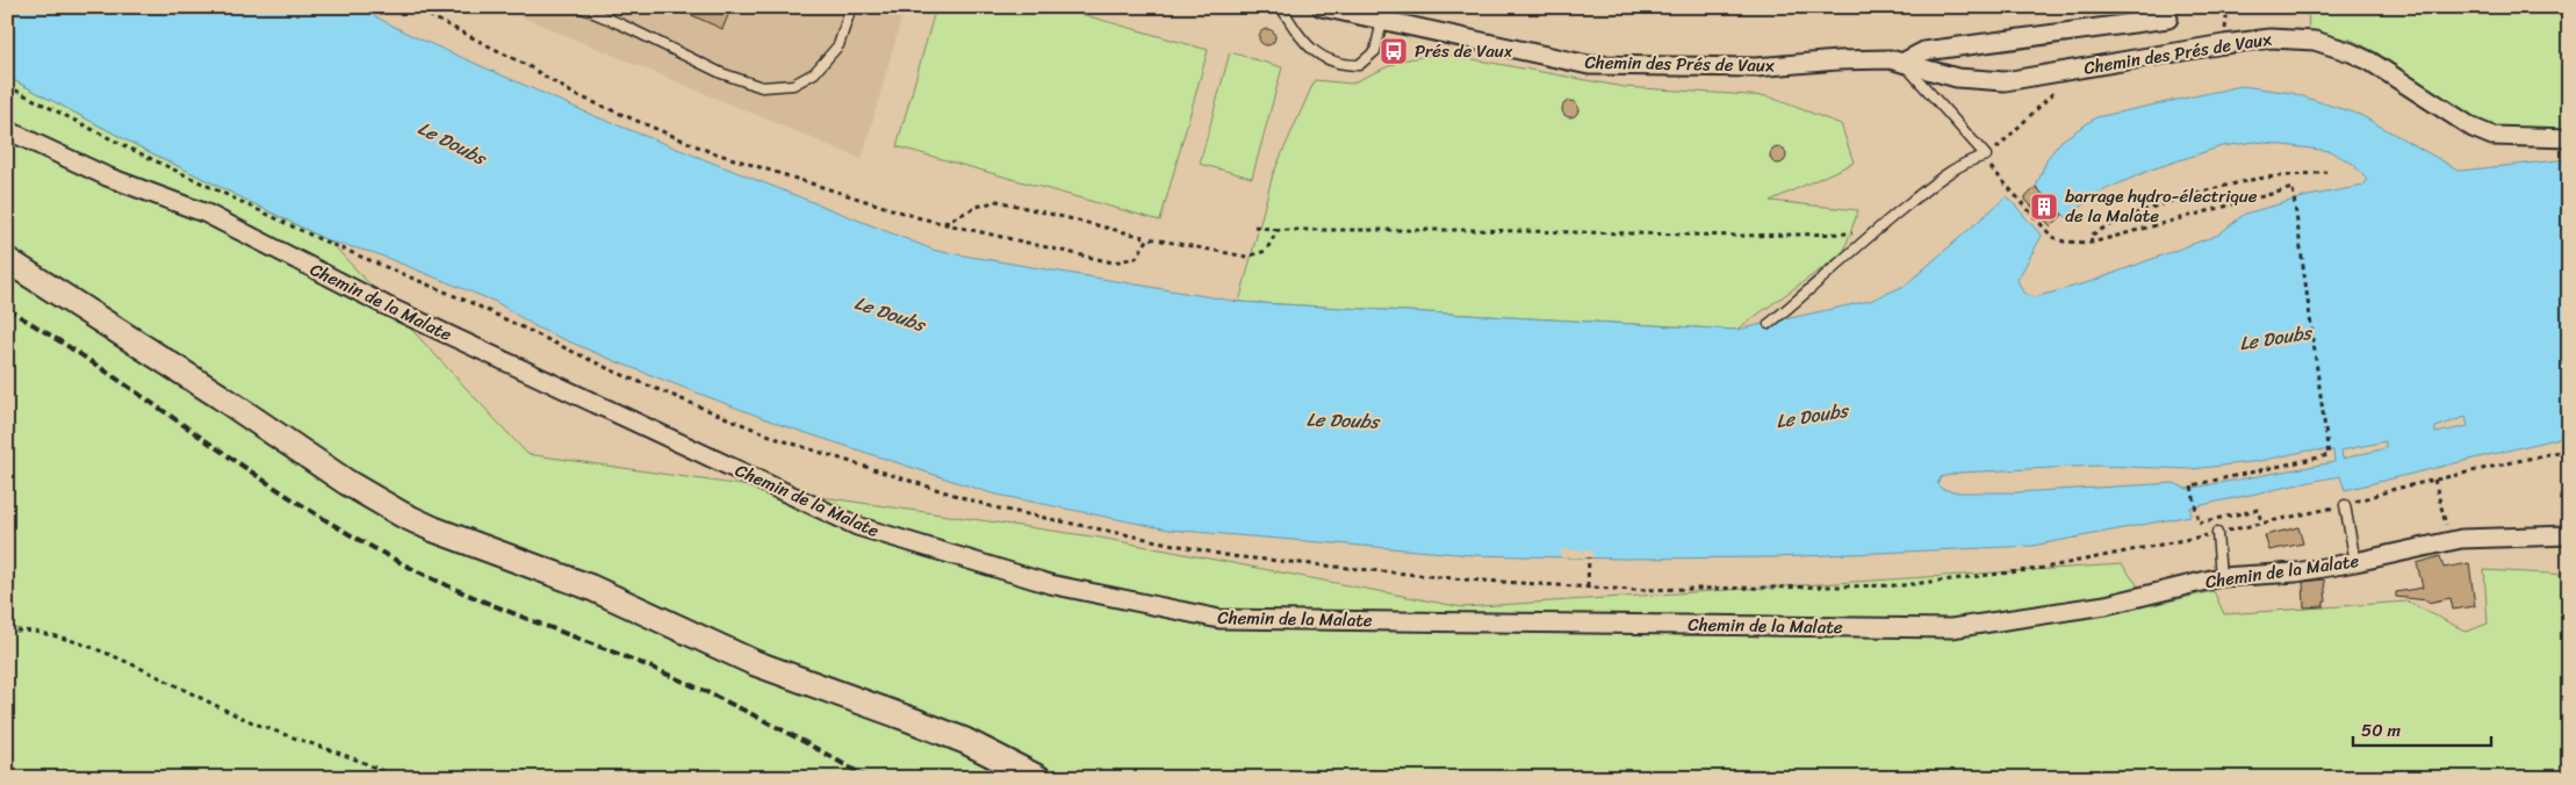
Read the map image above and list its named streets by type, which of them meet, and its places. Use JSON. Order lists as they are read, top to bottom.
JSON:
{
  "streets": {
    "street": ["Chemin des Prés de Vaux", "Chemin de la Malate"]
  },
  "water": ["Le Doubs"],
  "places": {
    "bus stop": ["Prés de Vaux"],
    "building": ["barrage hydro-électrique de la Malate"]
  },
  "scale_bar": "50 m"
}
